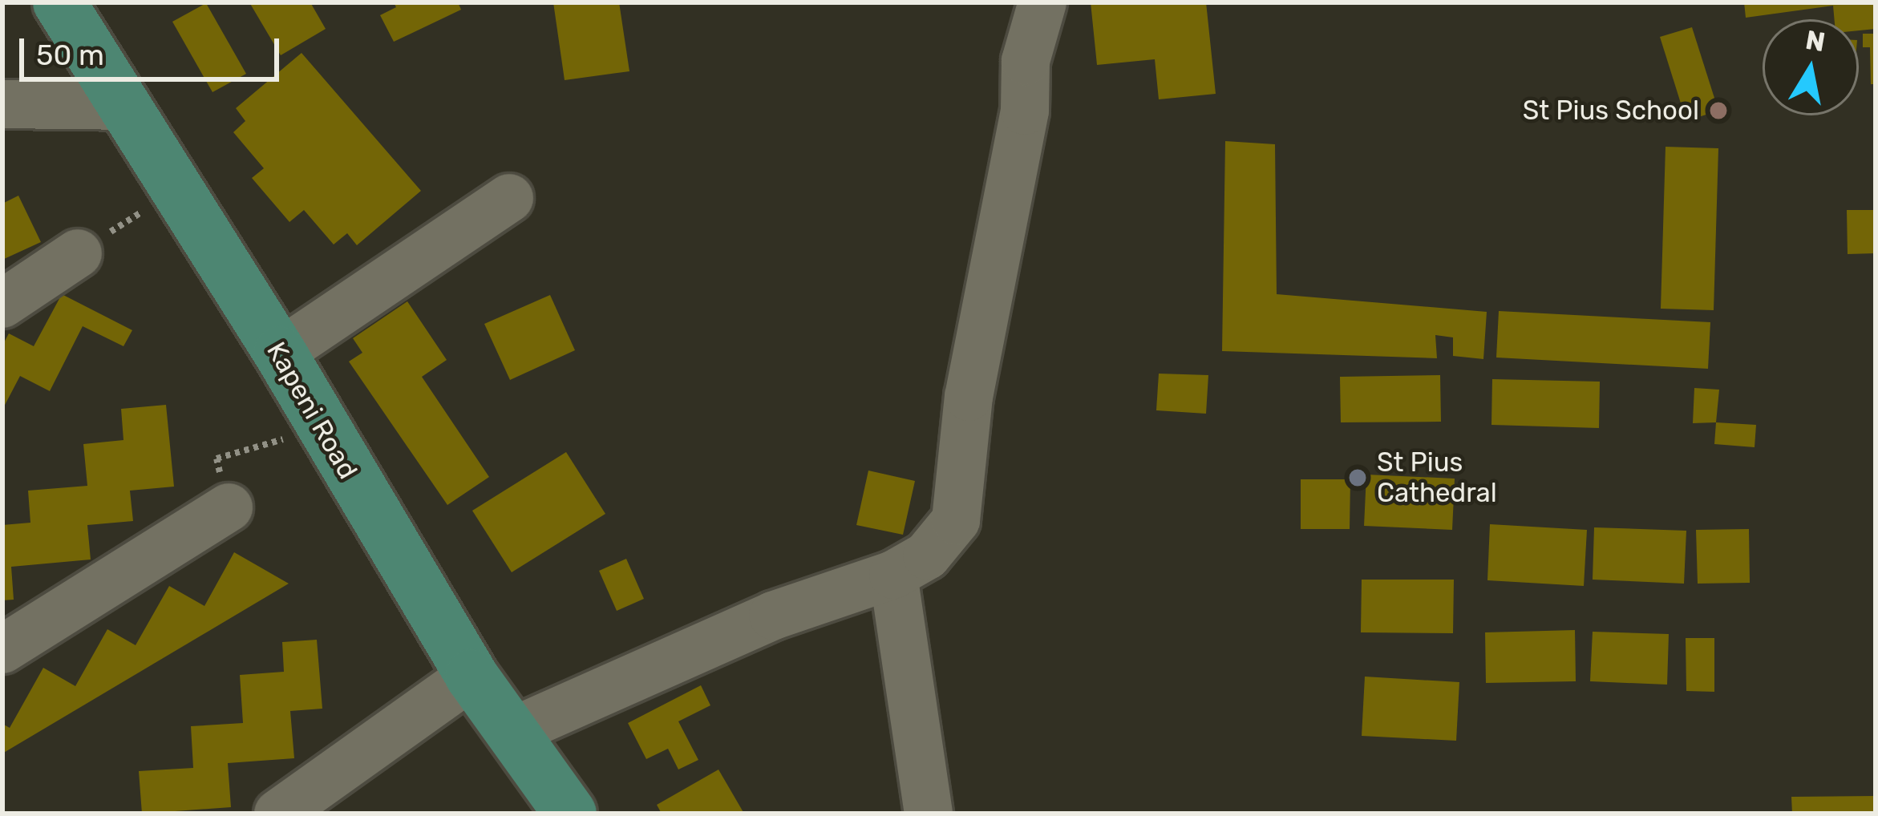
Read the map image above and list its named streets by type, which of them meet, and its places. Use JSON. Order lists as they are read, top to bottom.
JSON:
{
  "streets": {
    "main road": ["Kapeni Road"]
  },
  "places": ["St Pius School", "St Pius Cathedral"],
  "scale_bar": "50 m",
  "north": "top"
}
